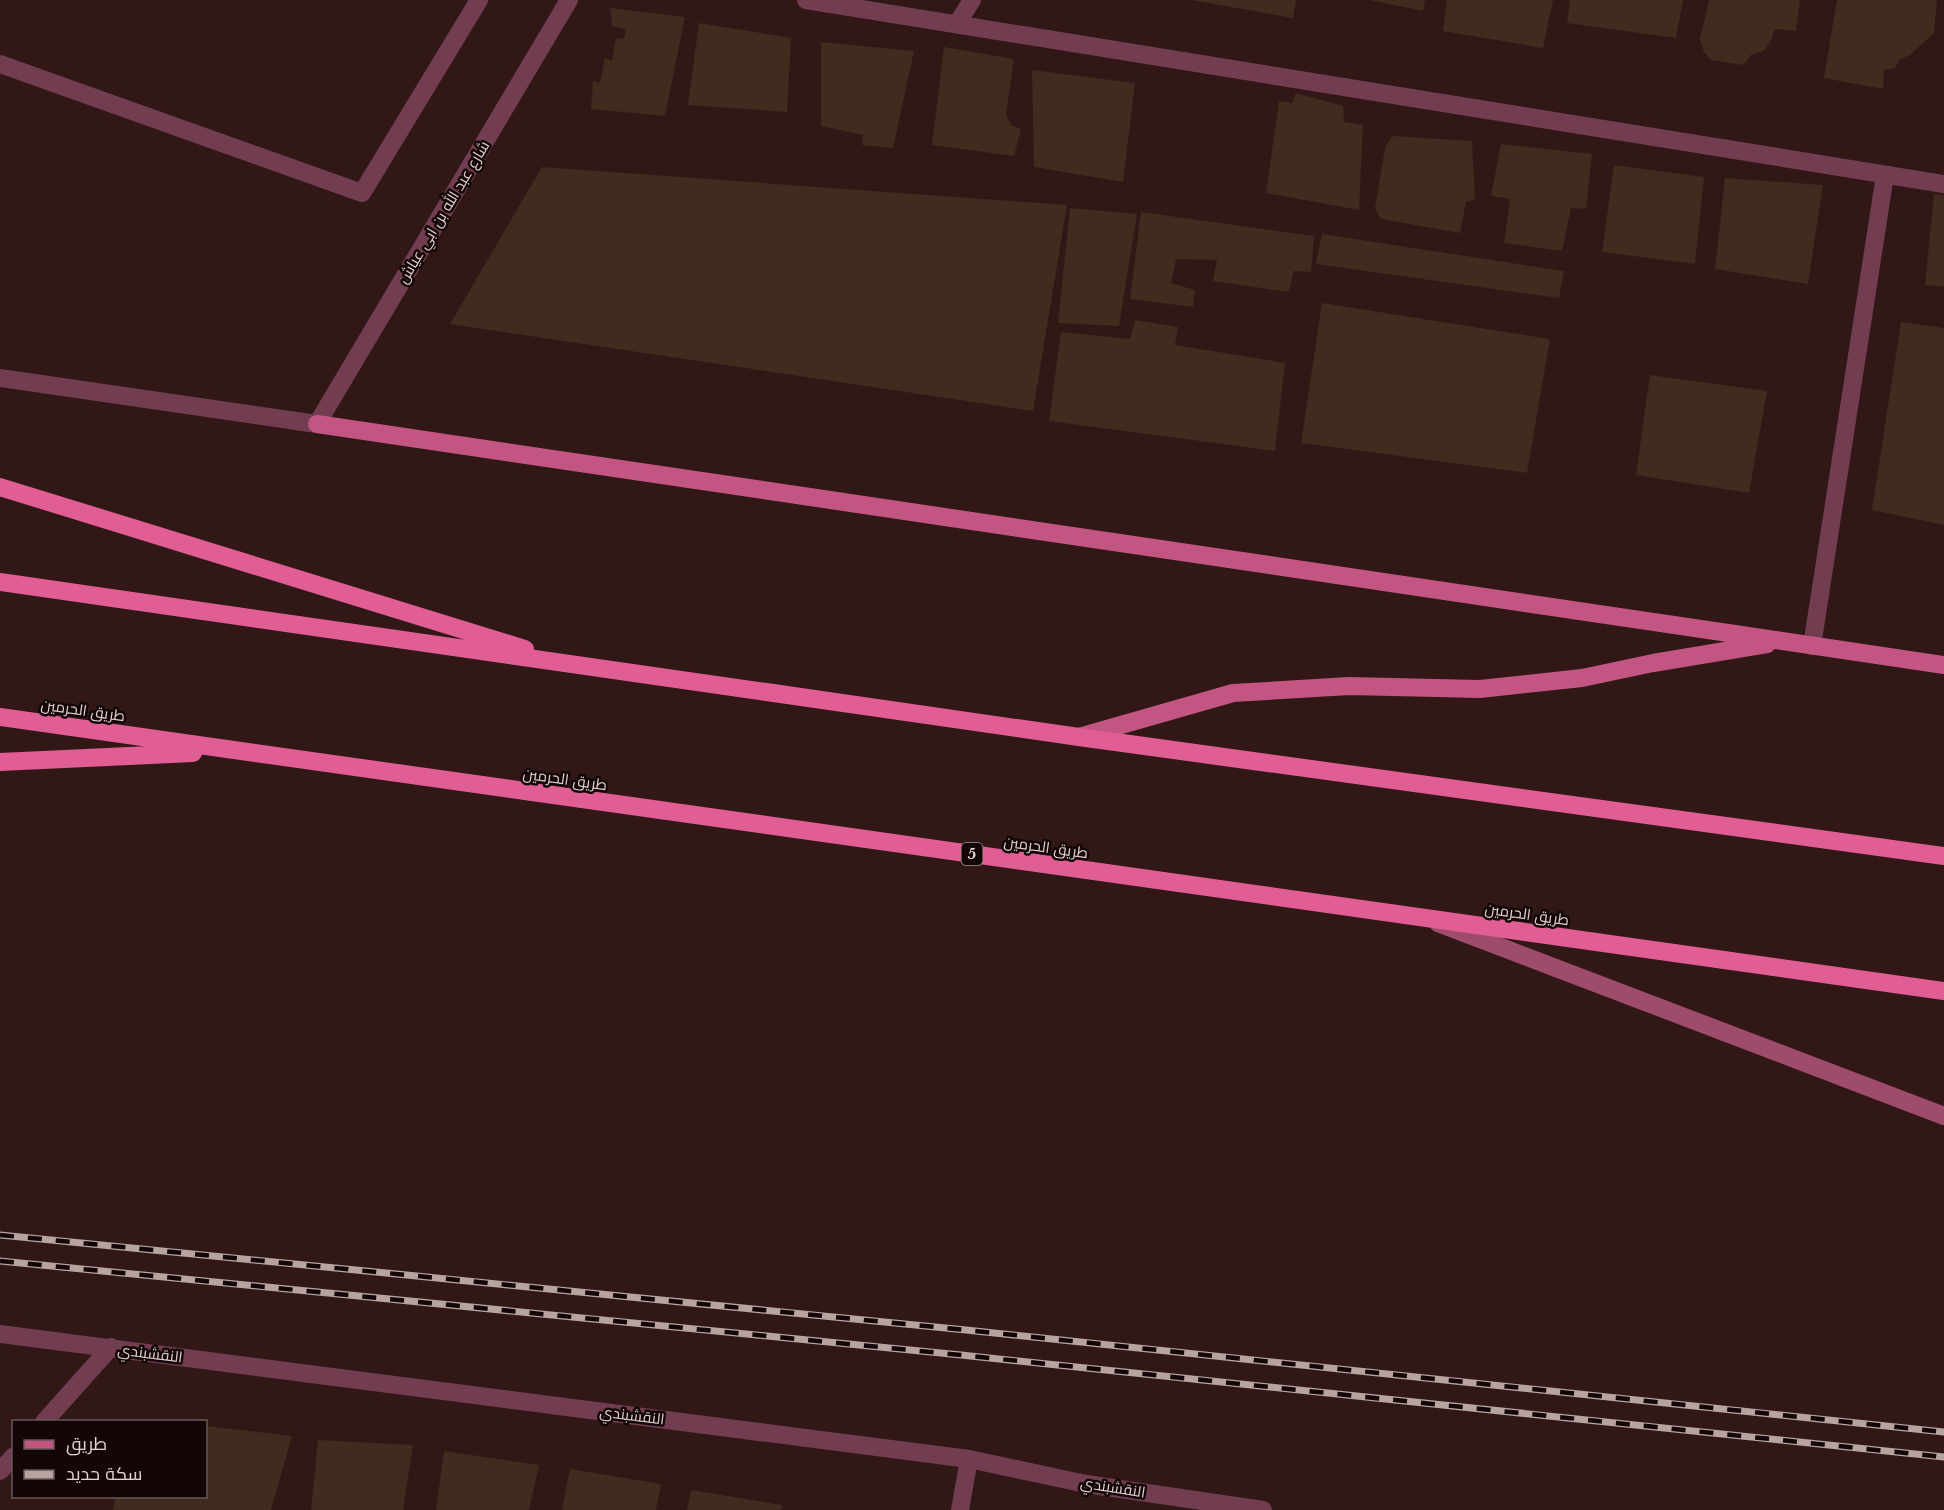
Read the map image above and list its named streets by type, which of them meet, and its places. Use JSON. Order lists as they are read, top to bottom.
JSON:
{
  "streets": {
    "highway": ["طريق الحرمين", "5"],
    "street": ["شارع عبد الله بن ابي عياش", "النقشبندي"]
  },
  "legend": ["طريق", "سكة حديد"]
}
